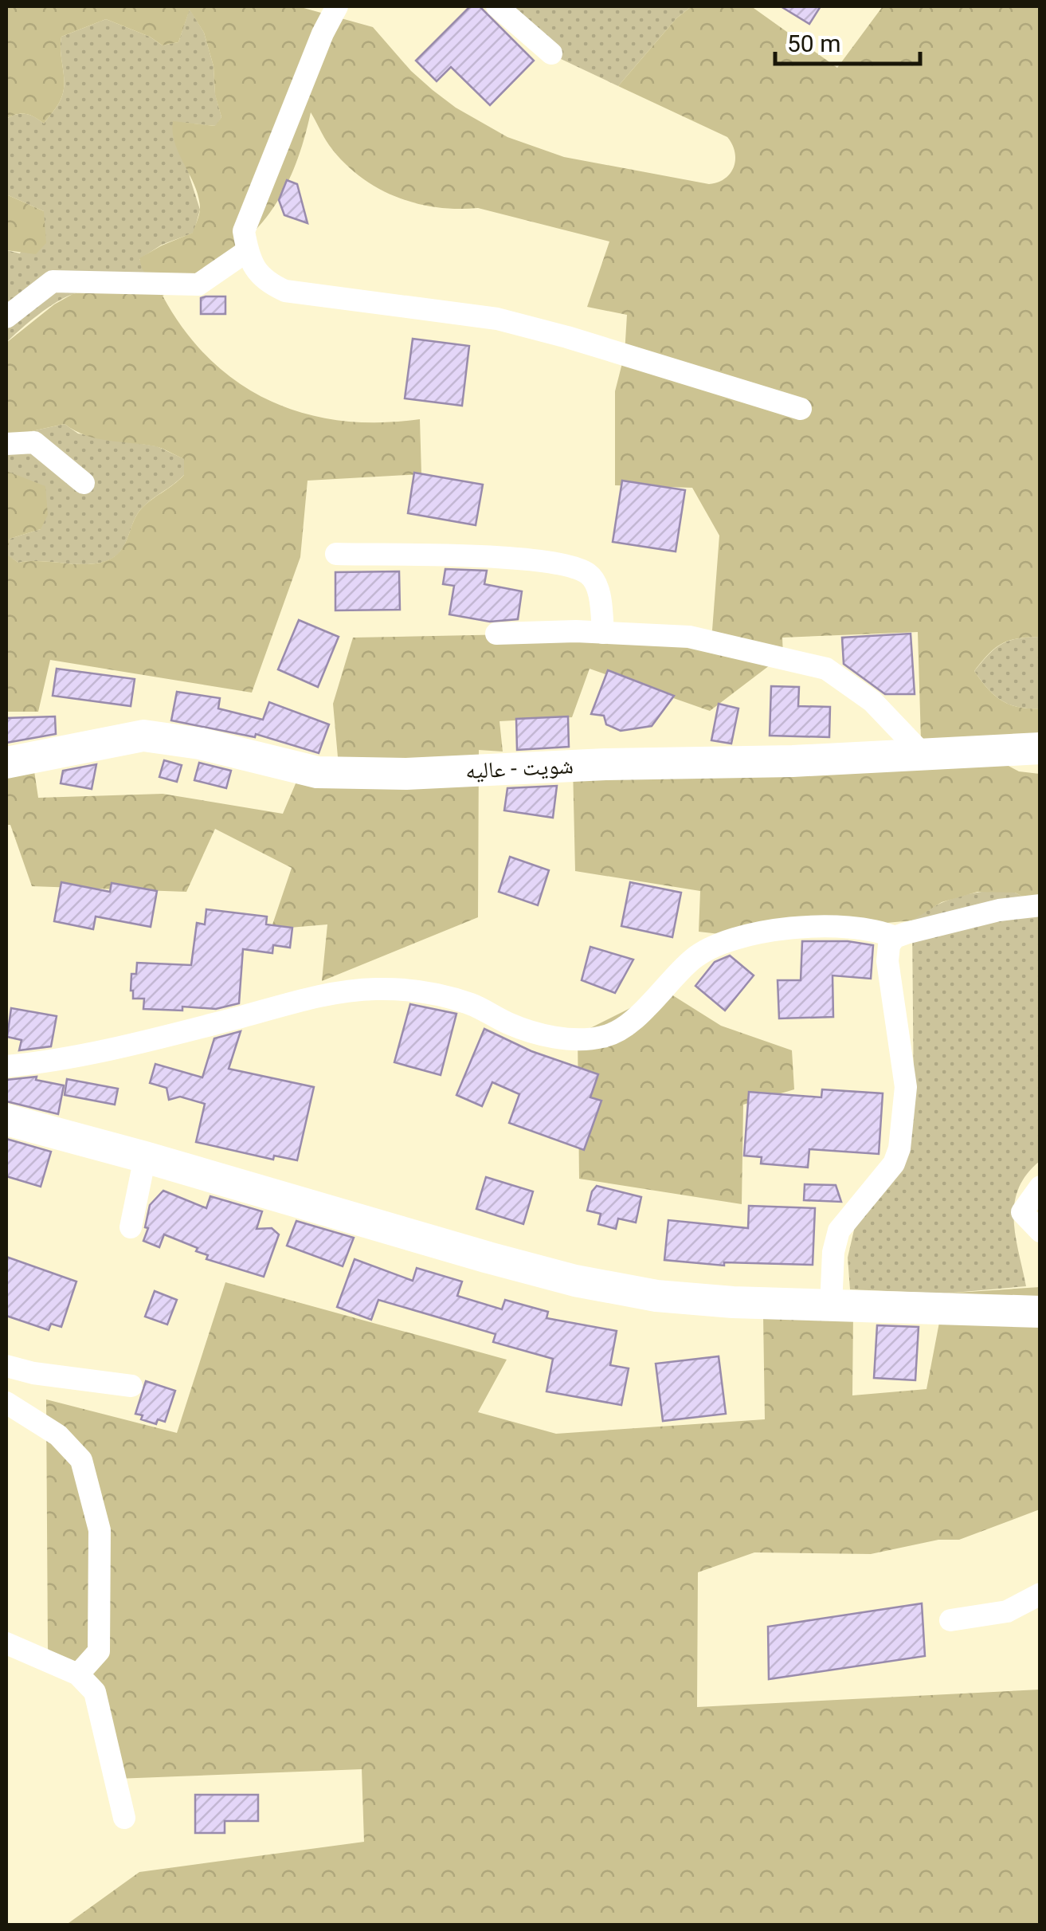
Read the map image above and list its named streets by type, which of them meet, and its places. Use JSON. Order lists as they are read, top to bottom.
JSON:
{
  "streets": {
    "main road": ["شويت - عاليه"]
  },
  "scale_bar": "50 m"
}
